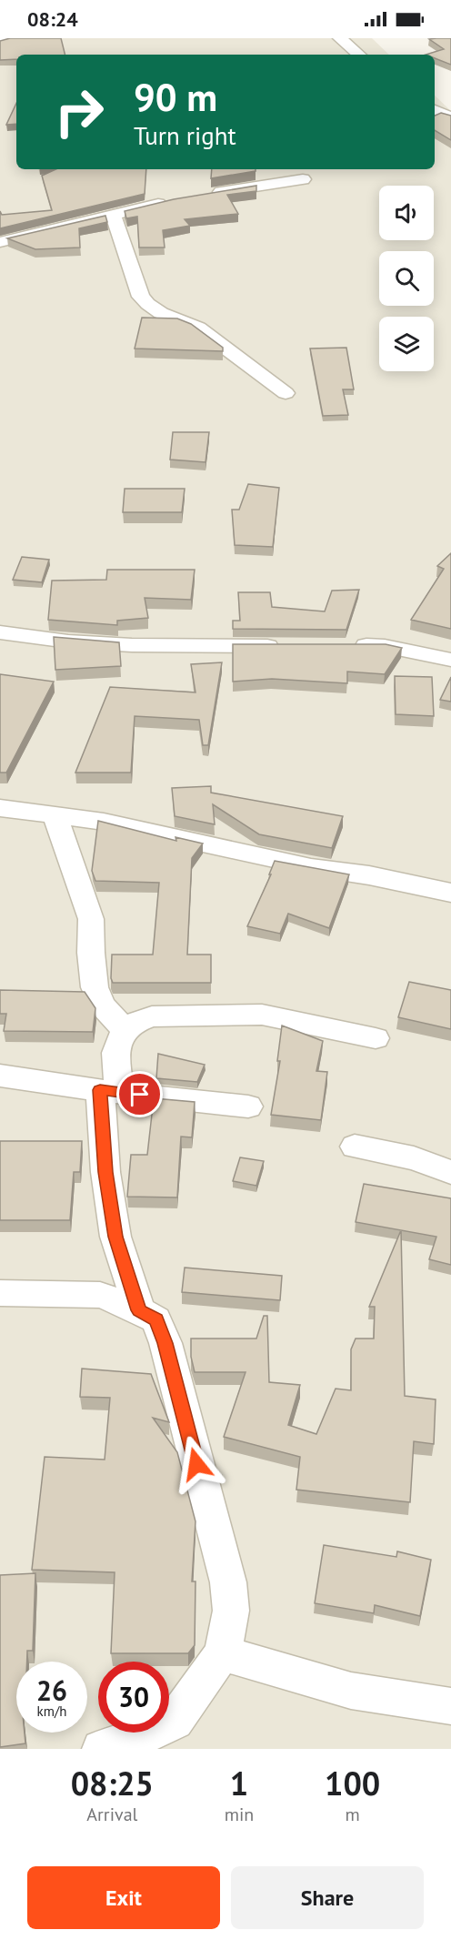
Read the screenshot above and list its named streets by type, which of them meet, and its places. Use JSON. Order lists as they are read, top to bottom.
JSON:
{
  "page": {
    "status": "08:24",
    "turn": ["90 m", "Turn right"],
    "speed": "26 km/h",
    "limit": "30",
    "eta": [
      "08:25",
      "Arrival",
      "1",
      "min",
      "100",
      "m"
    ],
    "buttons": ["Exit", "Share"]
  }
}
